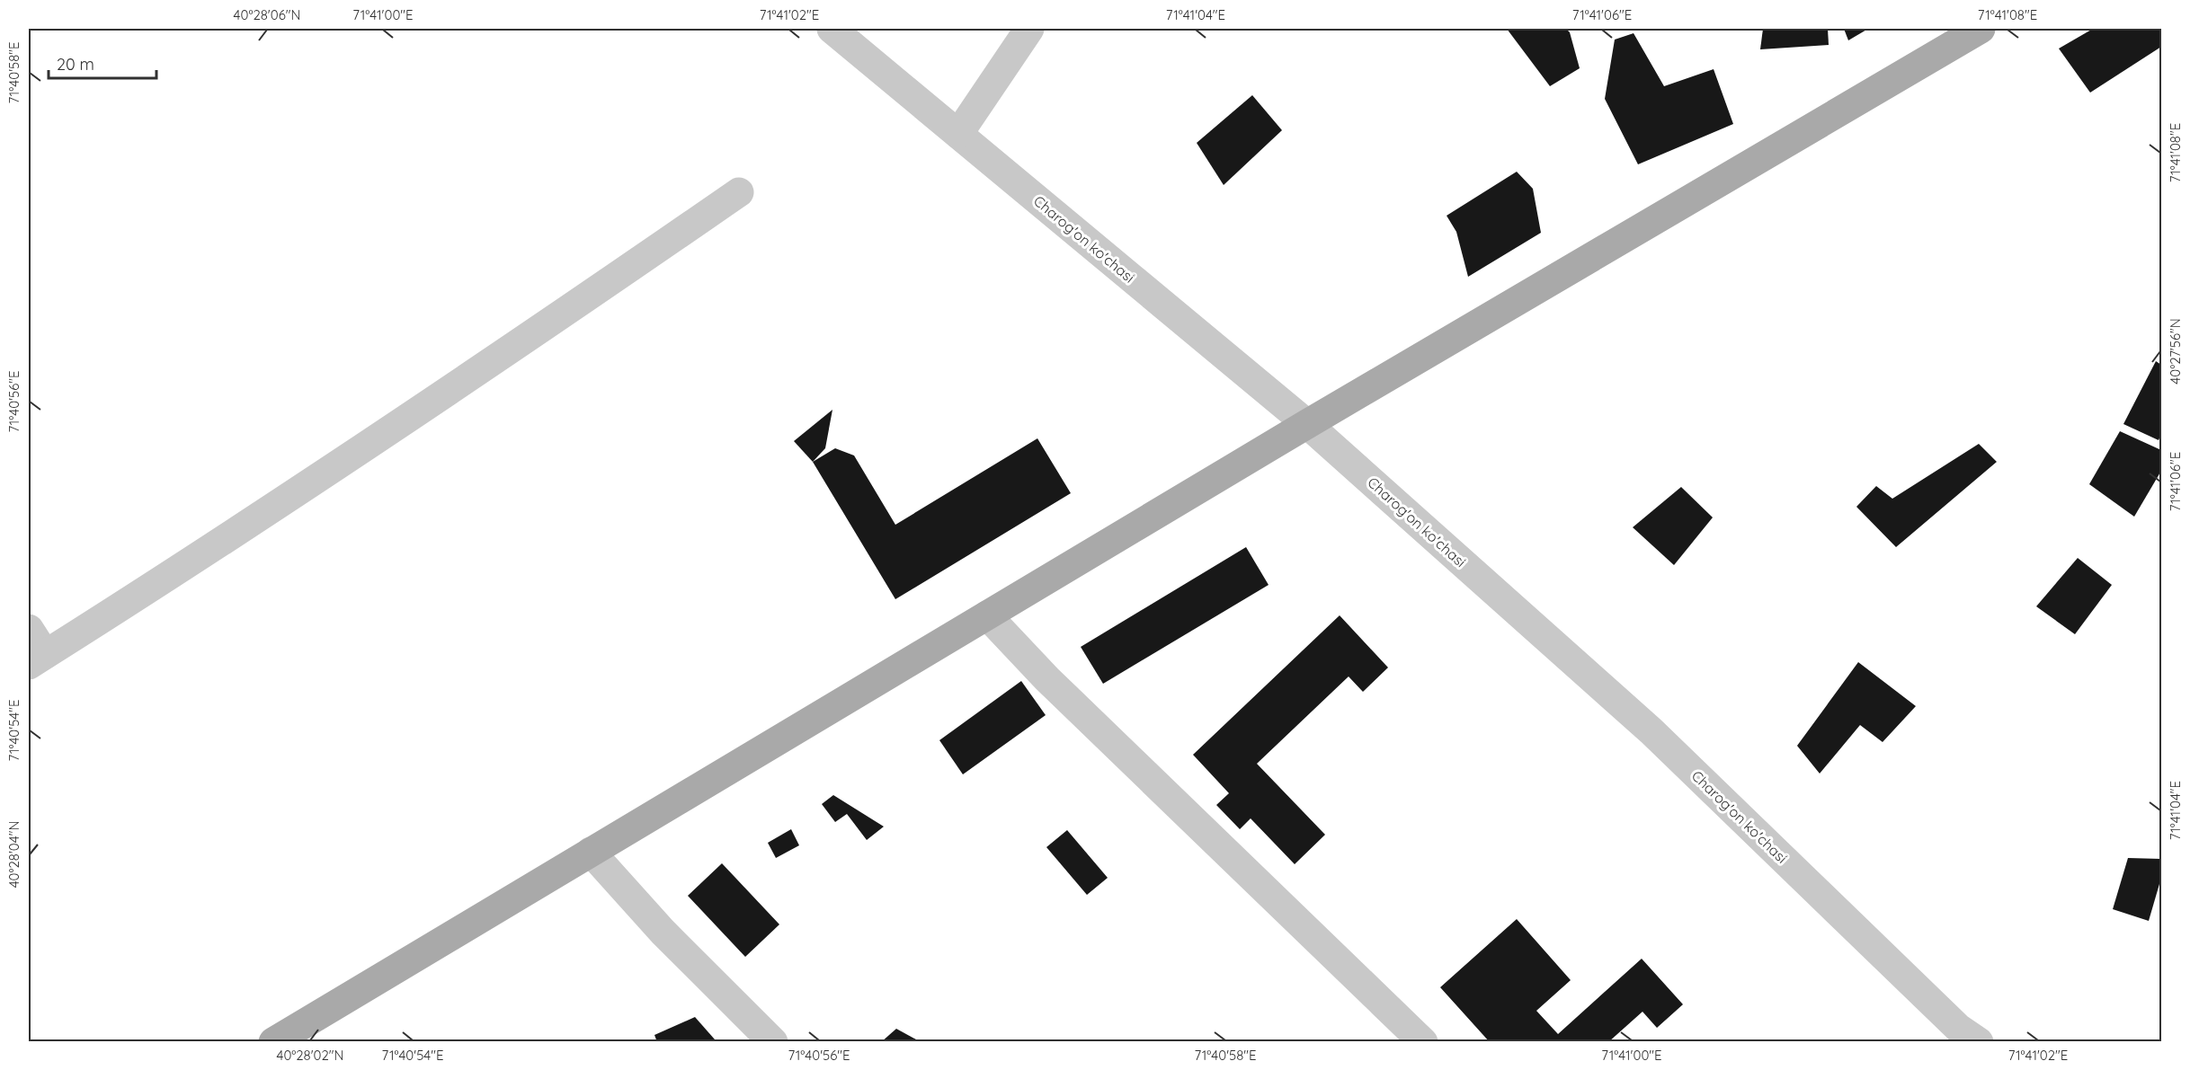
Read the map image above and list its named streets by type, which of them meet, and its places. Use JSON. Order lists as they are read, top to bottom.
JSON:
{
  "streets": {
    "street": ["Charog'on ko'chasi"]
  },
  "scale_bar": "20 m",
  "coordinates": [
    "40°28'06\"N",
    "71°41'00\"E",
    "71°41'02\"E",
    "71°41'04\"E",
    "71°41'06\"E",
    "71°41'08\"E",
    "71°40'58\"E",
    "40°27'56\"N",
    "71°40'56\"E",
    "71°40'54\"E",
    "40°28'04\"N",
    "40°28'02\"N"
  ]
}
